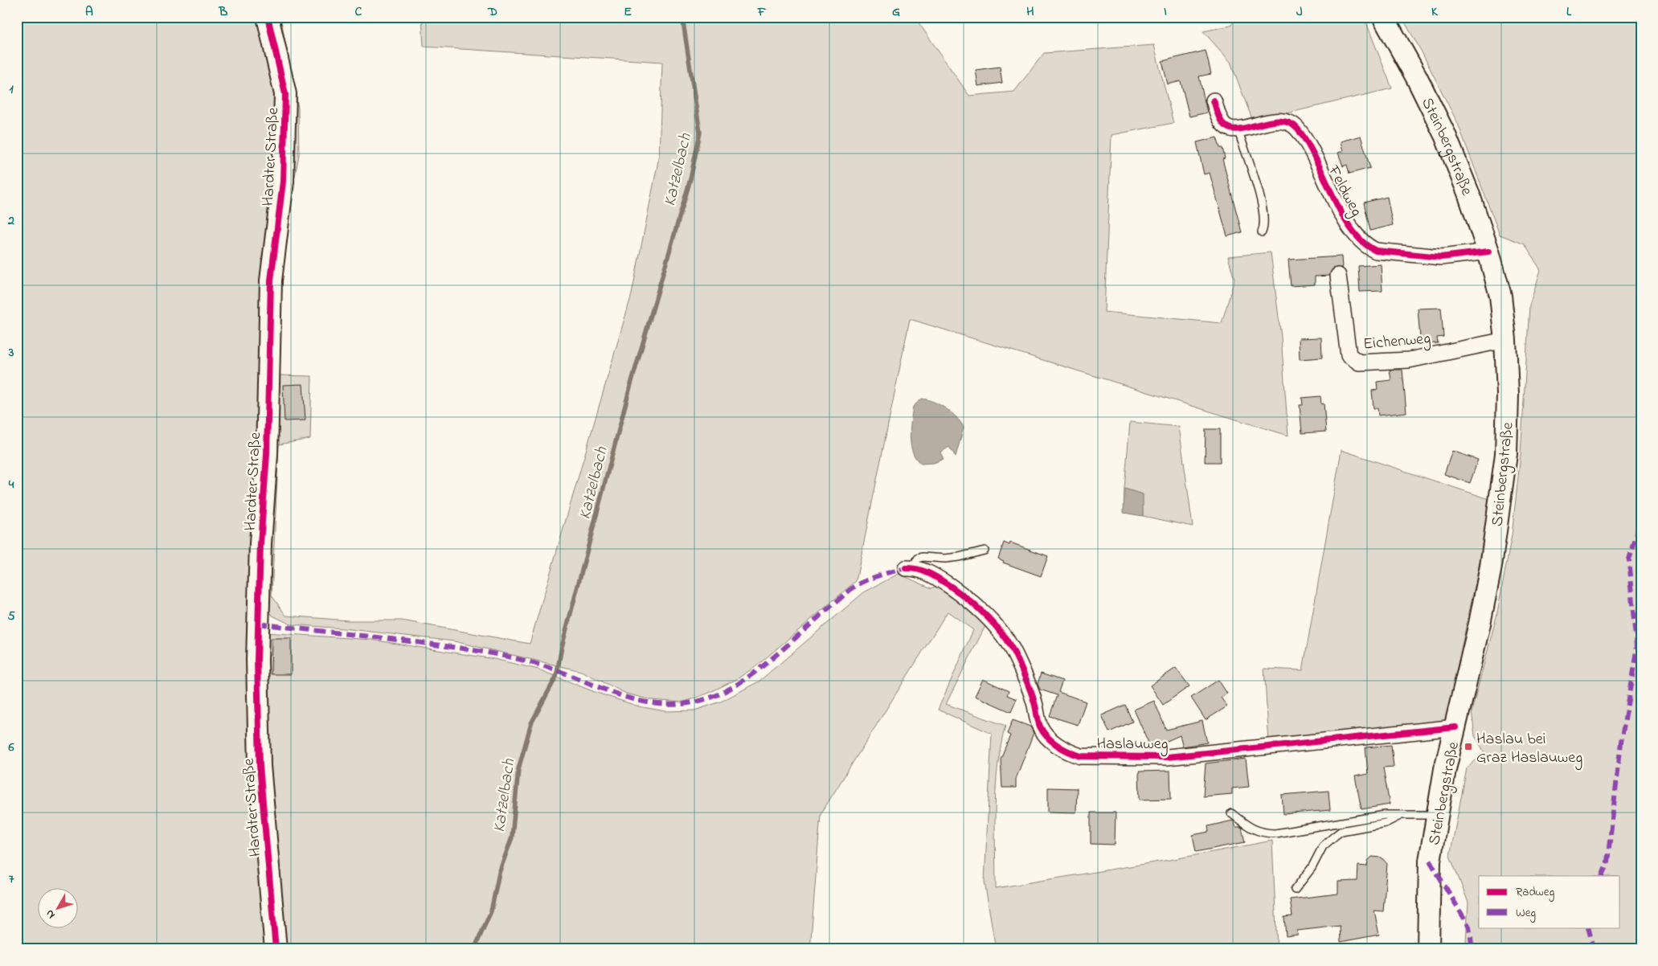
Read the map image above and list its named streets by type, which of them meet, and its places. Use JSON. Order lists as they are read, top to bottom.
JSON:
{
  "streets": {
    "main road": ["Steinbergstraße", "Hardter Straße"],
    "street": ["Feldweg", "Eichenweg", "Haslauweg"]
  },
  "crossings": [
    ["Steinbergstraße", "Feldweg"],
    ["Steinbergstraße", "Eichenweg"],
    ["Steinbergstraße", "Haslauweg"]
  ],
  "water": ["Katzelbach"],
  "places": {
    "transit": ["Haslau bei Graz Haslauweg"]
  },
  "legend": ["Radweg", "Weg"],
  "north": "bottom left",
  "grid": {
    "columns": [
      "A",
      "B",
      "C",
      "D",
      "E",
      "F",
      "G",
      "H",
      "I",
      "J",
      "K",
      "L"
    ],
    "rows": [
      "1",
      "2",
      "3",
      "4",
      "5",
      "6",
      "7"
    ]
  }
}
